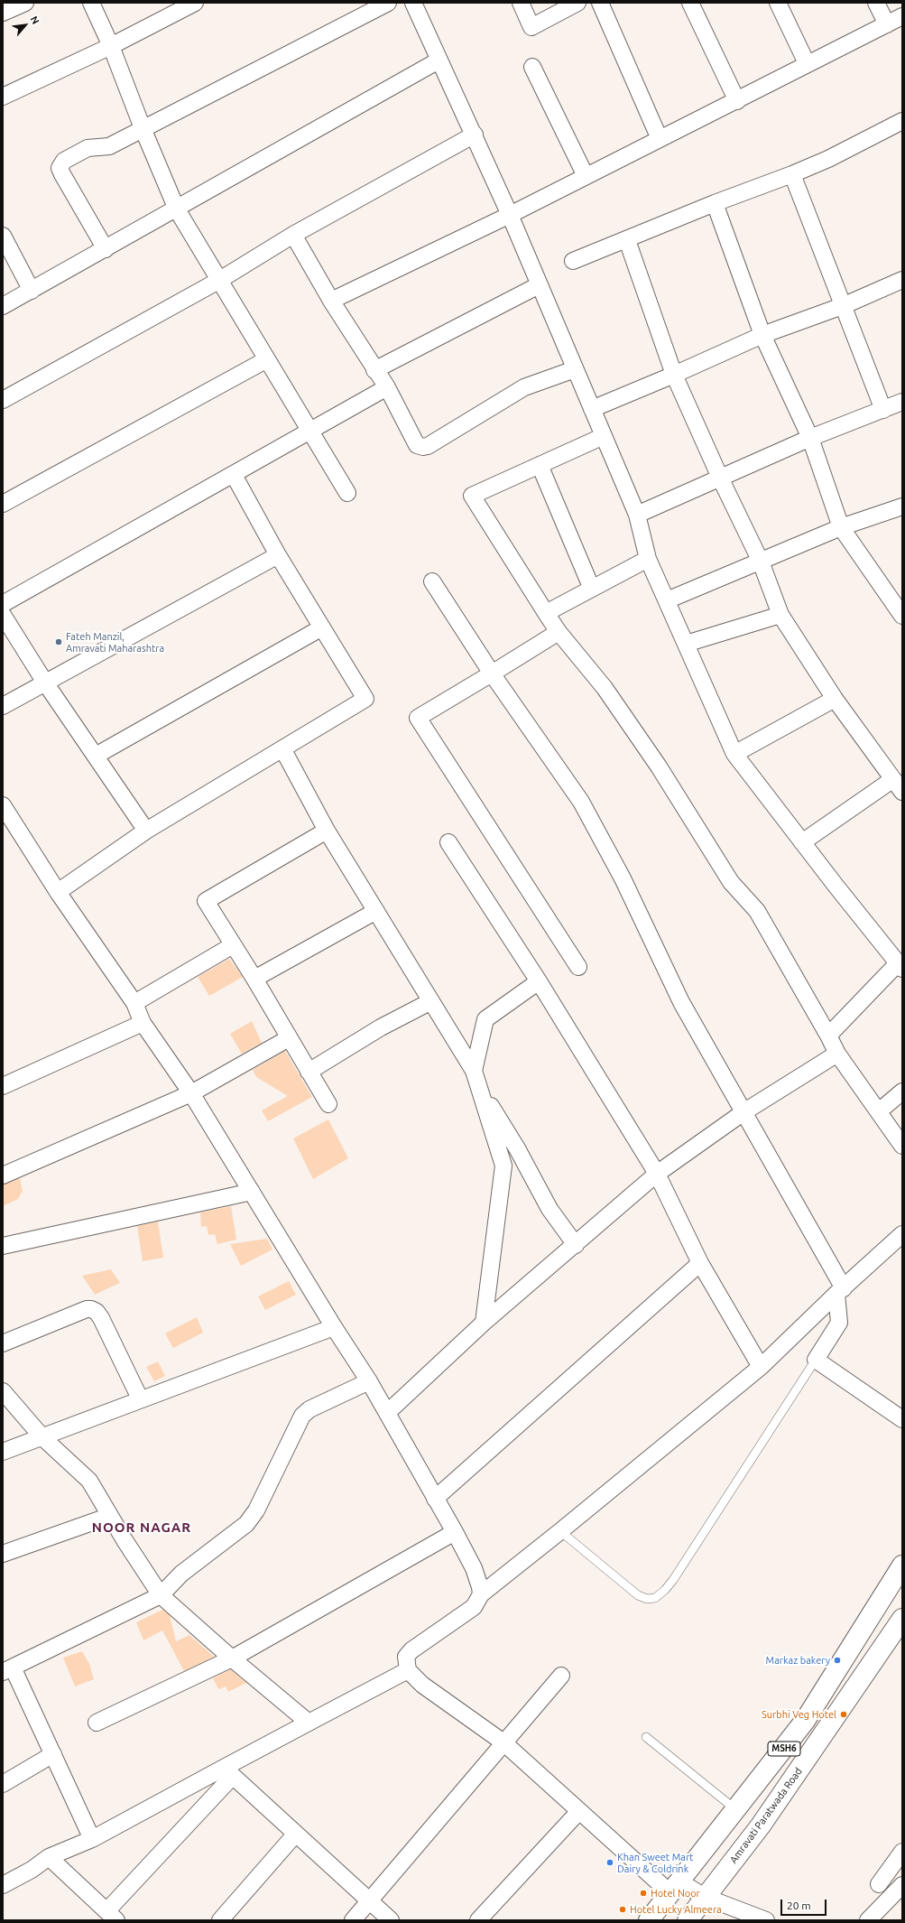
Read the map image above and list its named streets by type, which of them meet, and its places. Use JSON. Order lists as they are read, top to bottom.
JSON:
{
  "streets": {
    "main road": ["MSH6", "Amravati Paratwada Road"]
  },
  "districts": ["NOOR NAGAR"],
  "places": [
    "Fateh Manzil, Amravati Maharashtra",
    "Markaz bakery",
    "Surbhi Veg Hotel",
    "Khan Sweet Mart Dairy & Coldrink",
    "Hotel Noor",
    "Hotel Lucky Almeera"
  ],
  "scale_bar": "20 m",
  "north": "top right"
}
